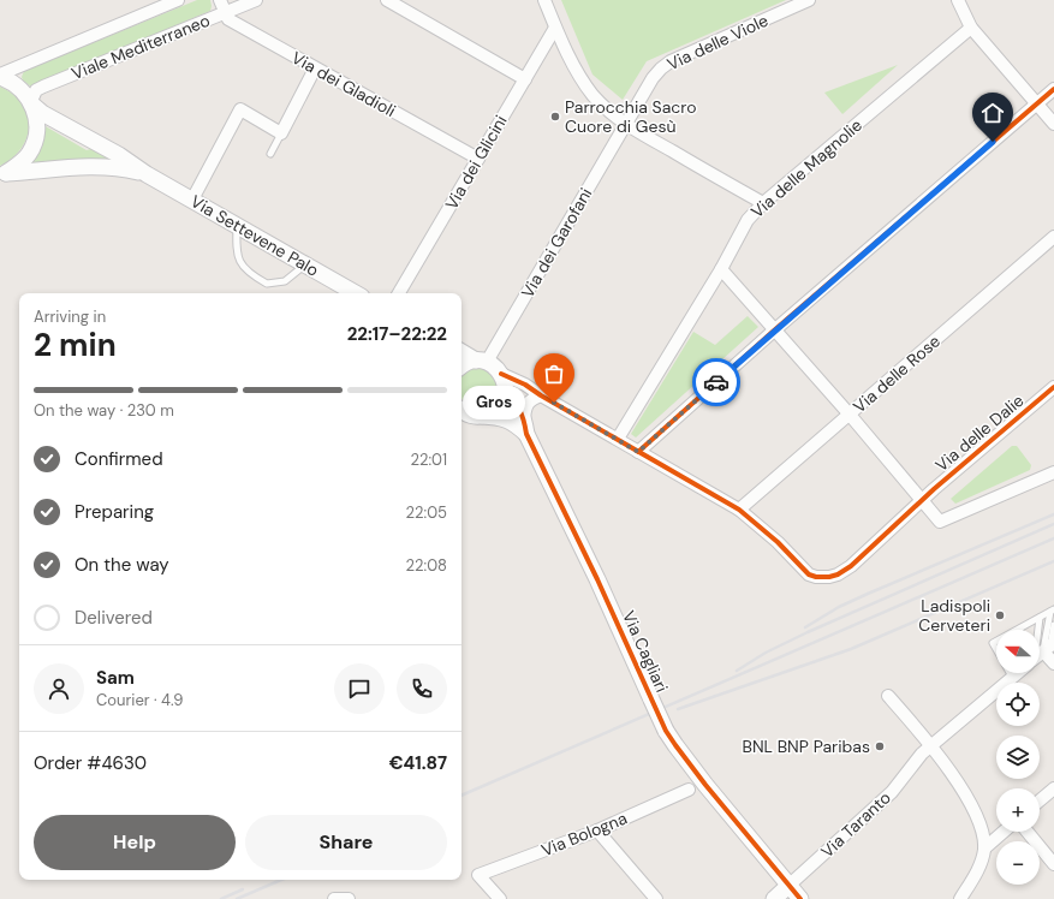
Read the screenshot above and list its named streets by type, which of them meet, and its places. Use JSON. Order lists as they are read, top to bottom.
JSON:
{
  "streets": {
    "street": [
      "Via delle Viole",
      "Viale Mediterraneo",
      "Via dei Gladioli",
      "Via dei Glicini",
      "Via delle Magnolie",
      "Via Settevene Palo",
      "Via dei Garofani",
      "Via delle Rose",
      "Via delle Dalie",
      "Via Cagliari",
      "Via Taranto",
      "Via Bologna"
    ]
  },
  "crossings": [
    ["Via delle Viole", "Via dei Garofani"],
    ["Viale Mediterraneo", "Via dei Gladioli"],
    ["Viale Mediterraneo", "Via Settevene Palo"],
    ["Via dei Gladioli", "Via dei Glicini"],
    ["Via delle Magnolie", "Via delle Dalie"],
    ["Via delle Rose", "Via delle Dalie"],
    ["Via Cagliari", "Via Taranto"]
  ],
  "places": [
    "Parrocchia Sacro Cuore di Gesù",
    "Gros",
    "Ladispoli Cerveteri",
    "BNL BNP Paribas"
  ],
  "north": "left",
  "page": {
    "heading": ["2 min", "Arriving in", "22:17–22:22"],
    "panel": [
      "Sam",
      "Courier · 4.9",
      "Order #4630",
      "€41.87"
    ],
    "bar": "On the way · 230 m",
    "bubble": "Gros",
    "list": [
      ["Confirmed", "22:01"],
      ["Preparing", "22:05"],
      ["On the way", "22:08"],
      "Delivered"
    ],
    "map_buttons": ["+", "−"],
    "buttons": ["Help", "Share"]
  }
}
